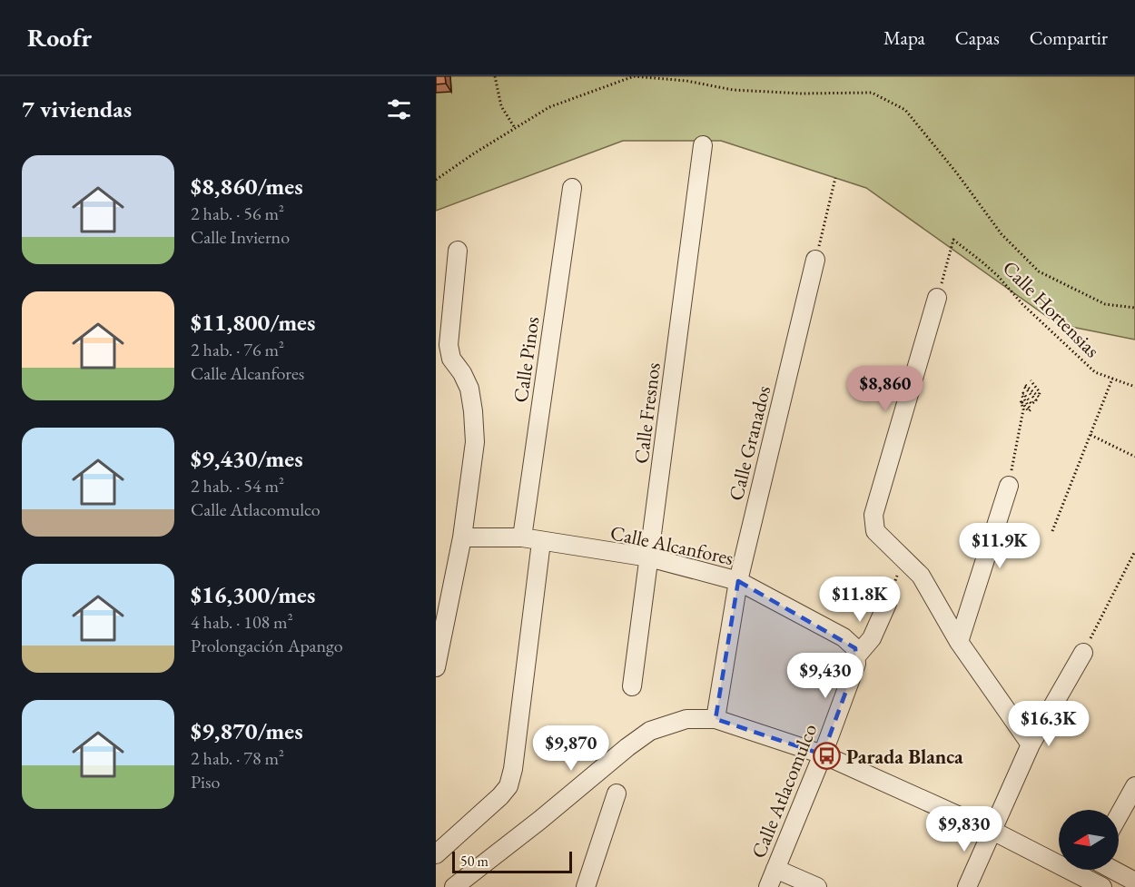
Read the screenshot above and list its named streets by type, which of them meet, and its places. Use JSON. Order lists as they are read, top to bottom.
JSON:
{
  "streets": {
    "street": [
      "Calle Pinos",
      "Calle Fresnos",
      "Calle Granados",
      "Calle Alcanfores",
      "Calle Atlacomulco"
    ],
    "path": ["Calle Hortensias"]
  },
  "crossings": [
    ["Calle Pinos", "Calle Alcanfores"],
    ["Calle Fresnos", "Calle Alcanfores"],
    ["Calle Granados", "Calle Alcanfores"],
    ["Calle Alcanfores", "Calle Atlacomulco"]
  ],
  "places": {
    "bus stop": ["Parada Blanca"]
  },
  "scale_bar": "50 m",
  "north": "left",
  "page": {
    "header": "Roofr",
    "nav": ["Mapa", "Capas", "Compartir"],
    "heading": "7 viviendas",
    "list": [
      {
        "name": "$8,860/mes",
        "note": "2 hab. · 56 m² · Calle Invierno"
      },
      {
        "name": "$11,800/mes",
        "note": "2 hab. · 76 m² · Calle Alcanfores"
      },
      {
        "name": "$9,430/mes",
        "note": "2 hab. · 54 m² · Calle Atlacomulco"
      },
      {
        "name": "$16,300/mes",
        "note": "4 hab. · 108 m² · Prolongación Apango"
      },
      {
        "name": "$9,870/mes",
        "note": "2 hab. · 78 m² · Piso"
      }
    ],
    "price": [
      "$8,860",
      "$11.9K",
      "$11.8K",
      "$9,430",
      "$16.3K",
      "$9,870",
      "$9,830"
    ],
    "scale": "50 m"
  }
}
